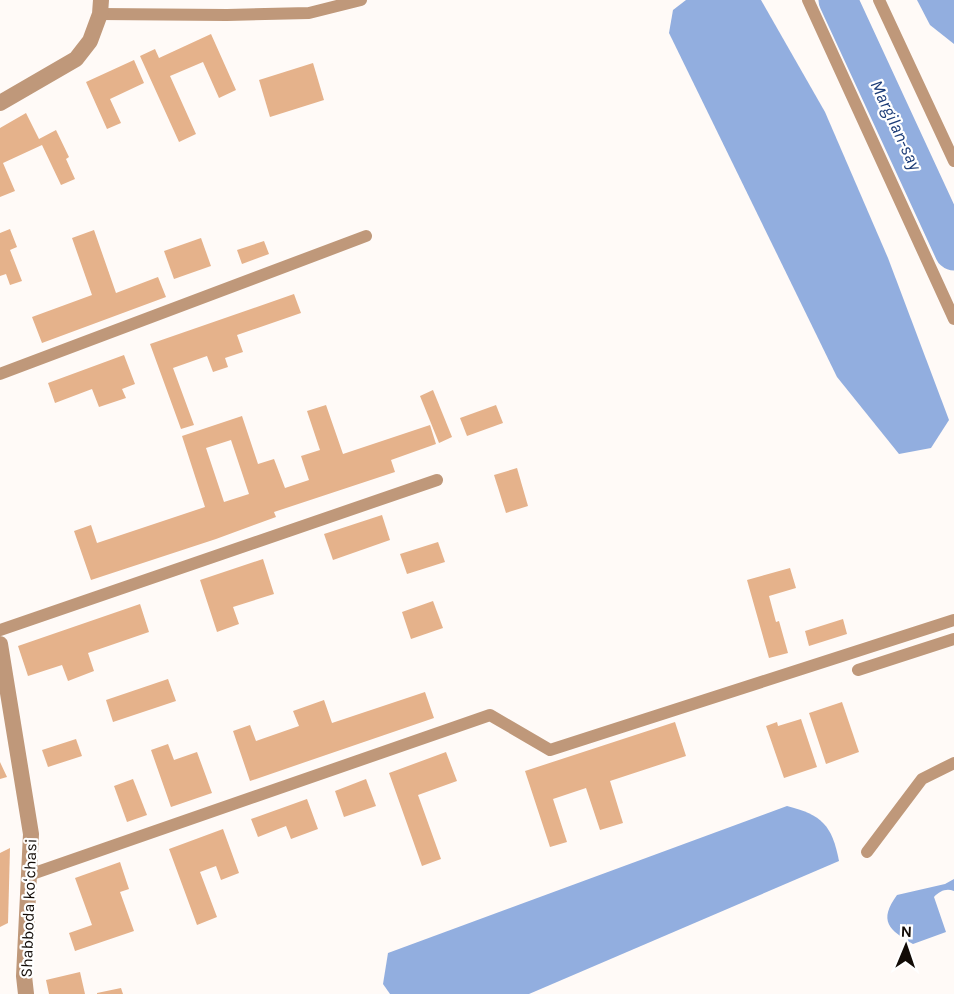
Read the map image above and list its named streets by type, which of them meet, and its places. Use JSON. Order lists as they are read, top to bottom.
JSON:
{
  "streets": {
    "street": ["Shabboda koʻchasi"]
  },
  "water": ["Margilan-say"],
  "north": "top"
}
